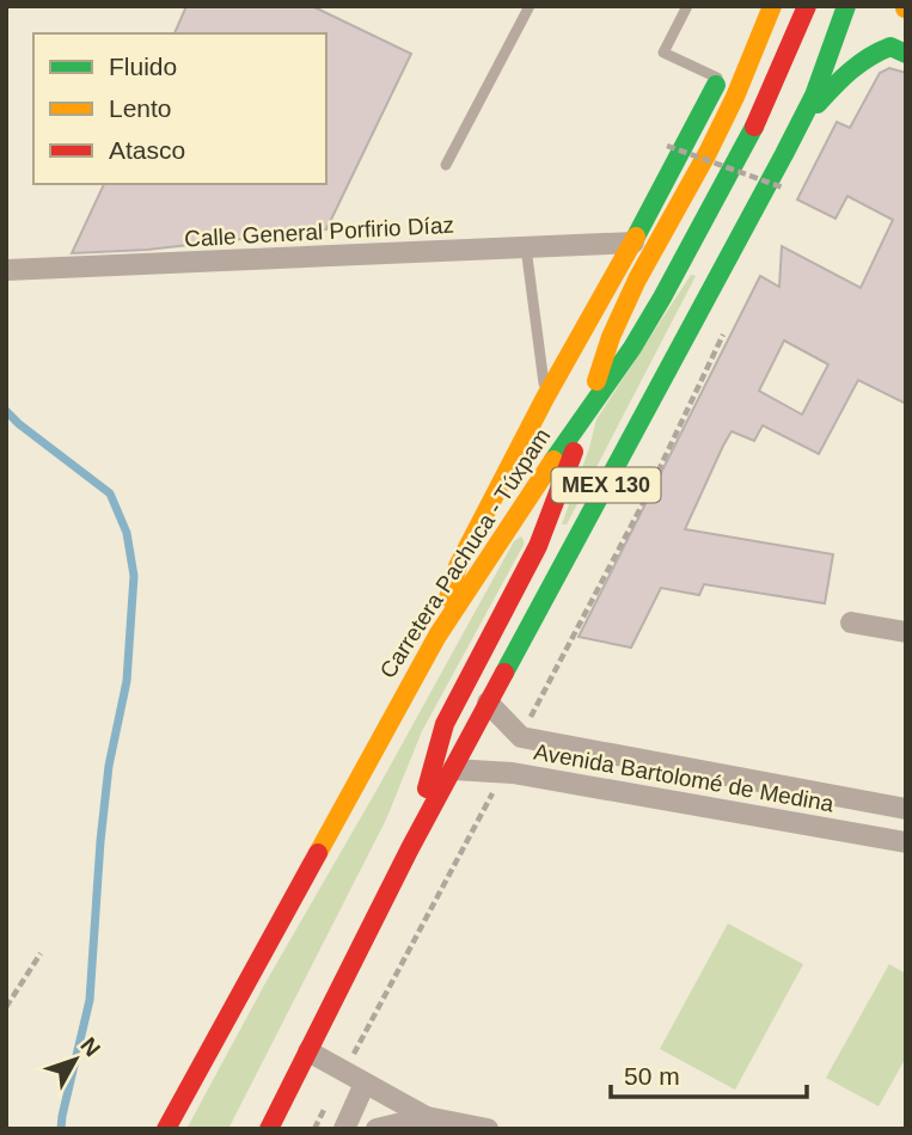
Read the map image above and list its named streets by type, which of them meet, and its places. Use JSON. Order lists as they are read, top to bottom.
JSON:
{
  "streets": {
    "main road": ["MEX 130", "Carretera Pachuca - Túxpam"],
    "street": ["Calle General Porfirio Díaz", "Avenida Bartolomé de Medina"]
  },
  "crossings": [
    ["MEX 130", "Avenida Bartolomé de Medina"]
  ],
  "legend": ["Fluido", "Lento", "Atasco"],
  "scale_bar": "50 m",
  "north": "top right"
}
